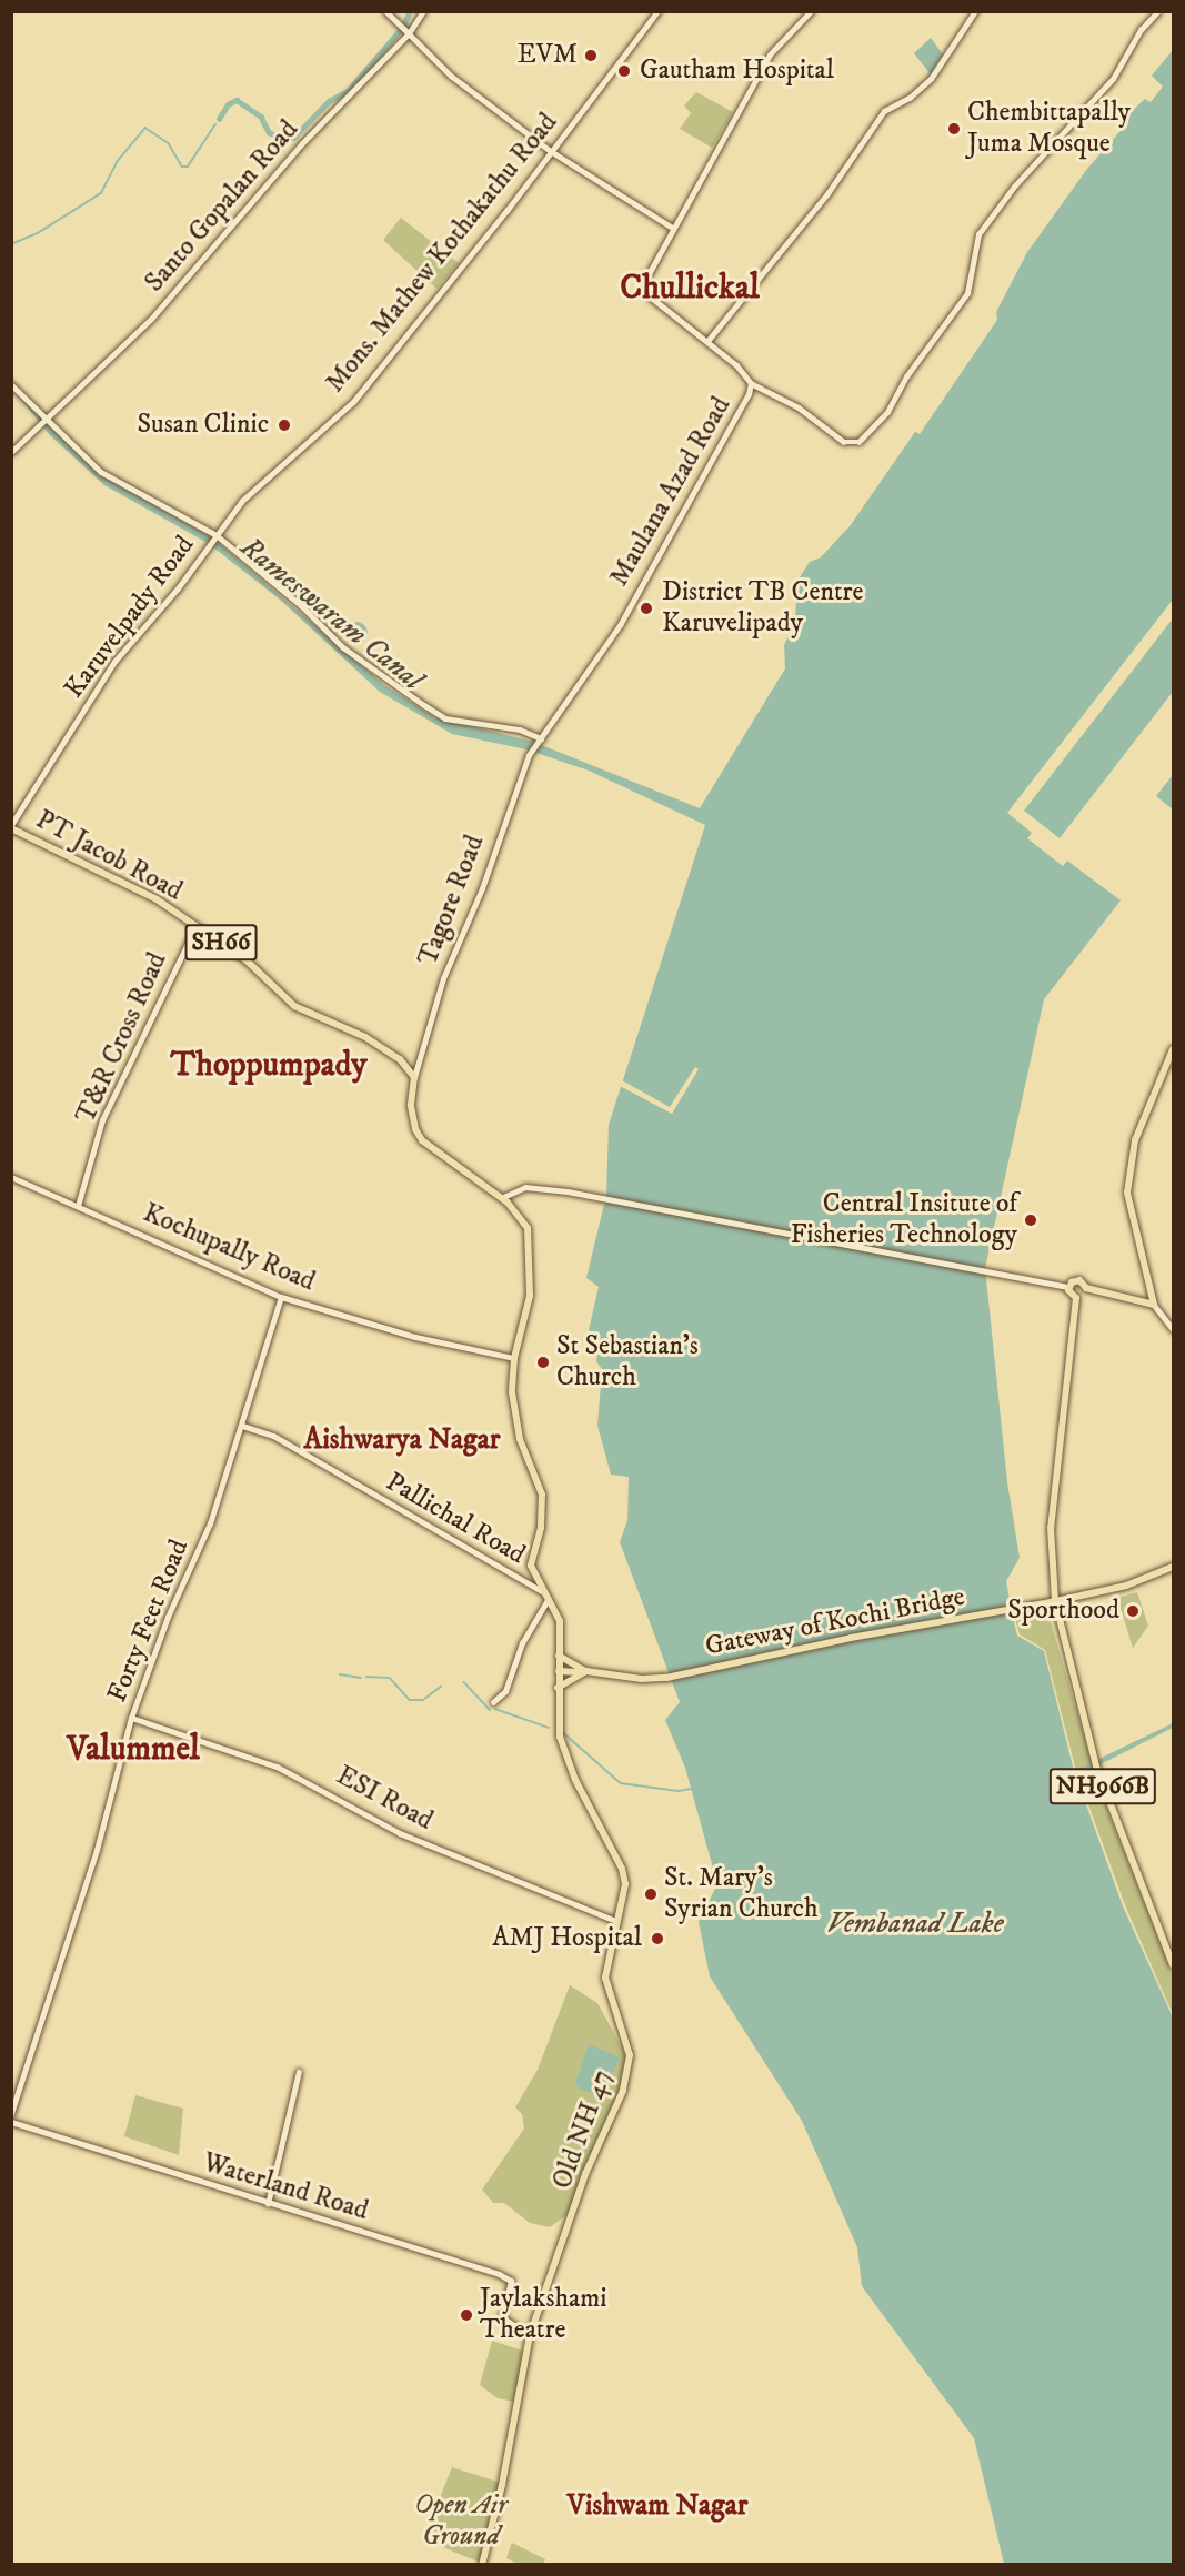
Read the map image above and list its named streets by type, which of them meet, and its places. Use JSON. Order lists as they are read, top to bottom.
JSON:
{
  "streets": {
    "main road": [
      "Santo Gopalan Road",
      "Maulana Azad Road",
      "PT Jacob Road",
      "Tagore Road",
      "SH66",
      "Kochupally Road",
      "Pallichal Road",
      "Forty Feet Road",
      "Gateway of Kochi Bridge",
      "NH966B",
      "ESI Road",
      "Old NH 47",
      "Waterland Road"
    ],
    "street": ["Mons. Mathew Kothakathu Road", "Karuvelpady Road", "T&R Cross Road"]
  },
  "crossings": [
    ["Mons. Mathew Kothakathu Road", "Karuvelpady Road"],
    ["Maulana Azad Road", "Tagore Road"],
    ["Karuvelpady Road", "PT Jacob Road"],
    ["PT Jacob Road", "Tagore Road"],
    ["PT Jacob Road", "T&R Cross Road"],
    ["PT Jacob Road", "Old NH 47"],
    ["Tagore Road", "Old NH 47"],
    ["T&R Cross Road", "Kochupally Road"],
    ["Kochupally Road", "Forty Feet Road"],
    ["Kochupally Road", "Old NH 47"],
    ["Pallichal Road", "Forty Feet Road"],
    ["Pallichal Road", "Old NH 47"],
    ["Forty Feet Road", "ESI Road"],
    ["Gateway of Kochi Bridge", "NH966B"],
    ["ESI Road", "Old NH 47"],
    ["Old NH 47", "Waterland Road"]
  ],
  "districts": [
    "Chullickal",
    "Thoppumpady",
    "Aishwarya Nagar",
    "Valummel",
    "Vishwam Nagar"
  ],
  "water": ["Rameswaram Canal", "Vembanad Lake"],
  "parks": ["Open Air Ground"],
  "places": [
    "EVM",
    "Gautham Hospital",
    "Chembittapally Juma Mosque",
    "Susan Clinic",
    "District TB Centre Karuvelipady",
    "Central Insitute of Fisheries Technology",
    "St Sebastian's Church",
    "Sporthood",
    "St. Mary's Syrian Church",
    "AMJ Hospital",
    "Jaylakshami Theatre"
  ]
}
